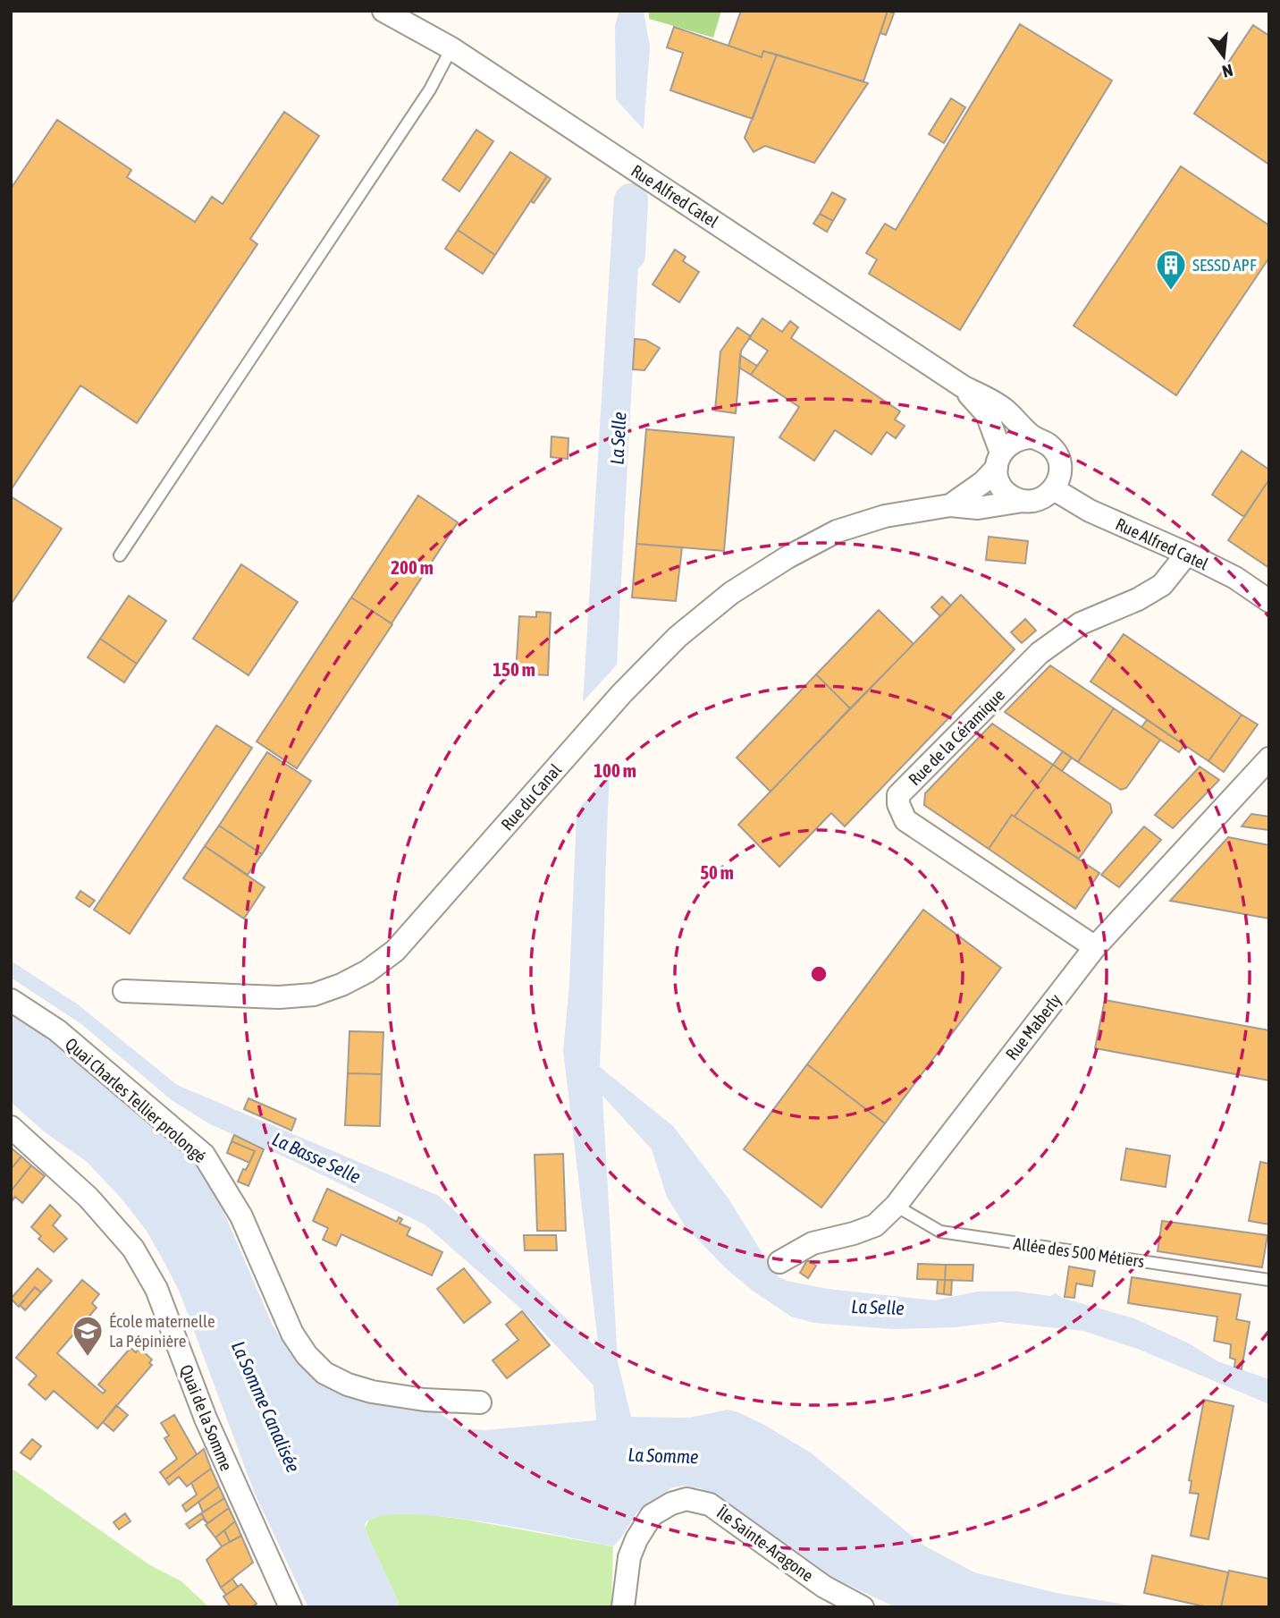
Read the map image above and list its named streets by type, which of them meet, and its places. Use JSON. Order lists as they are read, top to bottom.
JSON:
{
  "streets": {
    "street": [
      "Rue Alfred Catel",
      "Rue de la Céramique",
      "Rue du Canal",
      "Rue Maberly",
      "Quai Charles Tellier prolongé",
      "Quai de la Somme",
      "Île Sainte-Aragone"
    ],
    "lane": ["Allée des 500 Métiers"]
  },
  "crossings": [
    ["Rue Alfred Catel", "Rue de la Céramique"],
    ["Rue Alfred Catel", "Rue du Canal"],
    ["Rue de la Céramique", "Rue Maberly"],
    ["Rue Maberly", "Allée des 500 Métiers"]
  ],
  "water": [
    "La Selle",
    "La Basse Selle",
    "La Somme Canalisée",
    "La Somme"
  ],
  "places": {
    "building": ["SESSD APF"],
    "school or university": ["École maternelle La Pépinière"]
  },
  "north": "bottom",
  "rings": [
    "200 m",
    "150 m",
    "100 m",
    "50 m"
  ]
}
